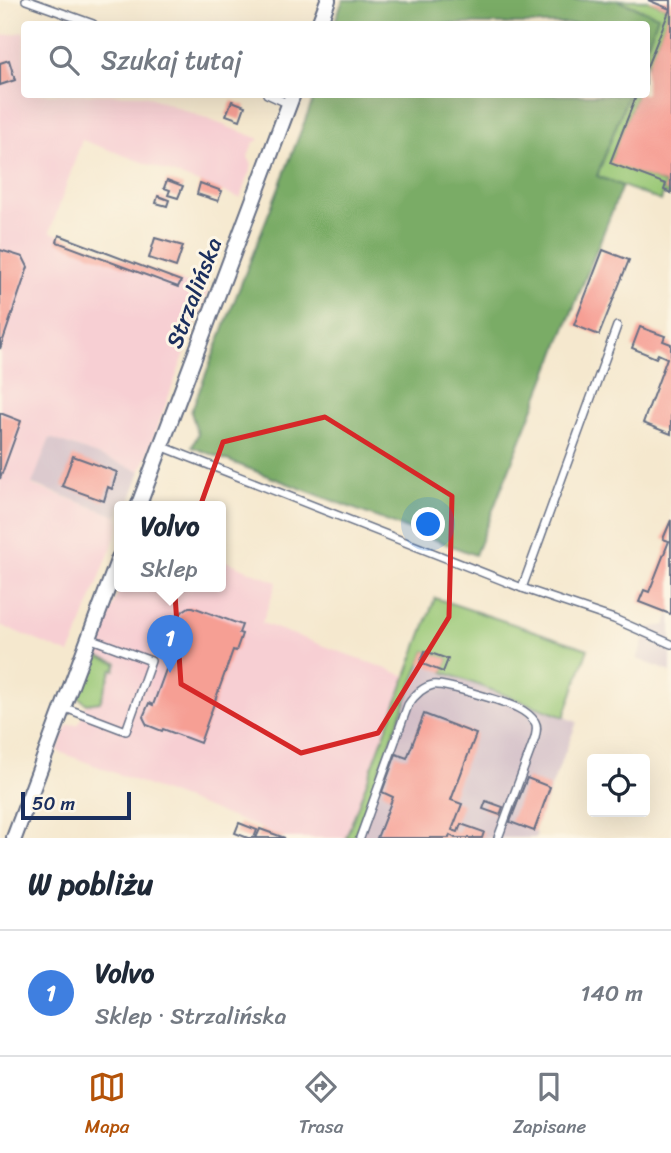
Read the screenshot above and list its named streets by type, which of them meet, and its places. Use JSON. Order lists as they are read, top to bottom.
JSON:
{
  "streets": {
    "street": ["Strzalińska"]
  },
  "scale_bar": "50 m",
  "page": {
    "search": "Szukaj tutaj",
    "popup": ["Volvo", "Sklep"],
    "pins": "1",
    "scale": "50 m",
    "heading": "W pobliżu",
    "list": [
      {
        "mark": "1",
        "name": "Volvo",
        "note": "Sklep · Strzalińska",
        "value": "140 m"
      }
    ],
    "nav": ["Mapa", "Trasa", "Zapisane"]
  }
}
